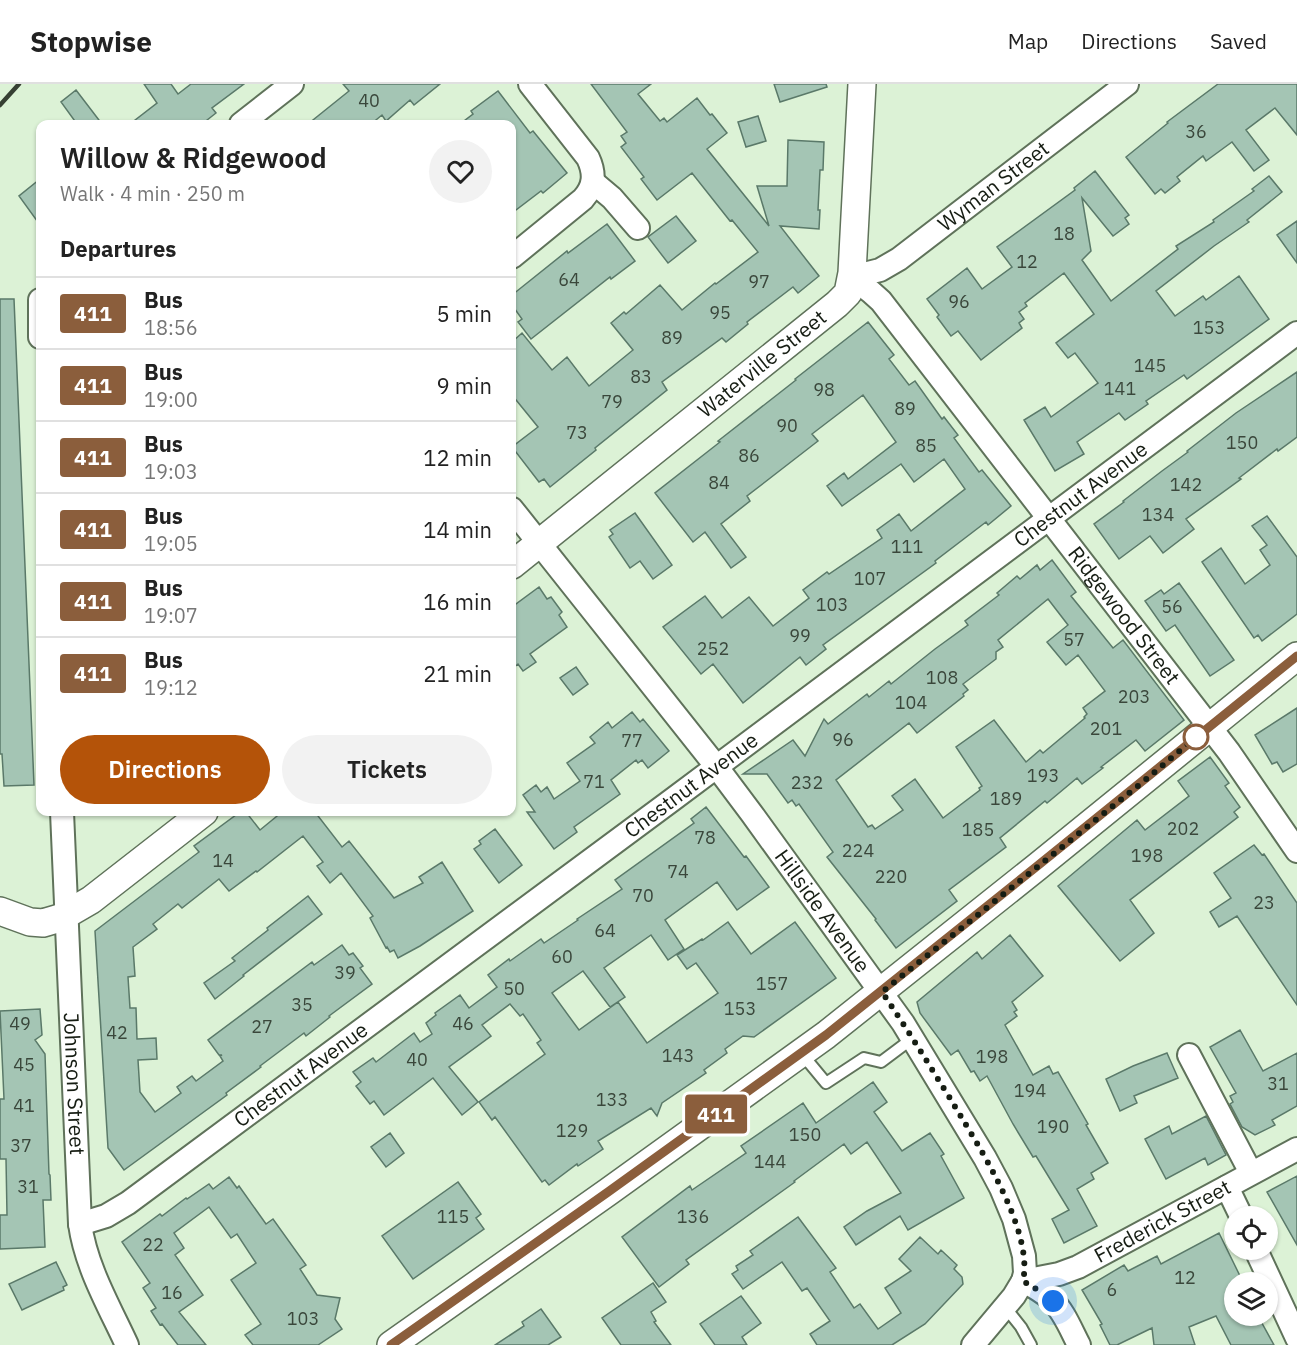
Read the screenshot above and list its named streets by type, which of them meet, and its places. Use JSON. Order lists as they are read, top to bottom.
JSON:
{
  "streets": {
    "street": [
      "Wyman Street",
      "Waterville Street",
      "Chestnut Avenue",
      "Ridgewood Street",
      "Hillside Avenue",
      "Johnson Street",
      "Frederick Street"
    ]
  },
  "crossings": [
    ["Wyman Street", "Waterville Street"],
    ["Wyman Street", "Ridgewood Street"],
    ["Waterville Street", "Ridgewood Street"],
    ["Waterville Street", "Hillside Avenue"],
    ["Chestnut Avenue", "Ridgewood Street"],
    ["Chestnut Avenue", "Hillside Avenue"],
    ["Chestnut Avenue", "Johnson Street"],
    ["Hillside Avenue", "Frederick Street"]
  ],
  "lines": ["bus line 411"],
  "house_numbers": [
    "40",
    "36",
    "18",
    "12",
    "64",
    "97",
    "96",
    "95",
    "153",
    "89",
    "145",
    "83",
    "141",
    "98",
    "79",
    "89",
    "90",
    "73",
    "150",
    "85",
    "86",
    "84",
    "142",
    "134",
    "111",
    "107",
    "103",
    "56",
    "99",
    "57",
    "252",
    "108",
    "203",
    "104",
    "201",
    "96",
    "77",
    "193",
    "71",
    "232",
    "189",
    "202",
    "185",
    "78",
    "224",
    "198",
    "14",
    "74",
    "220",
    "70",
    "23",
    "64",
    "60",
    "39",
    "157",
    "50",
    "35",
    "153",
    "49",
    "46",
    "27",
    "42",
    "143",
    "198",
    "40",
    "45",
    "31",
    "194",
    "133",
    "41",
    "190",
    "129",
    "150",
    "37",
    "144",
    "31",
    "115",
    "136",
    "22",
    "12",
    "6",
    "16",
    "103"
  ],
  "page": {
    "header": "Stopwise",
    "nav": ["Map", "Directions", "Saved"],
    "on_map": "411",
    "heading": [
      ["Willow & Ridgewood", "Walk · 4 min · 250 m"],
      "Departures"
    ],
    "list": [
      {
        "mark": "411",
        "name": "Bus",
        "note": "18:56",
        "value": "5 min"
      },
      {
        "mark": "411",
        "name": "Bus",
        "note": "19:00",
        "value": "9 min"
      },
      {
        "mark": "411",
        "name": "Bus",
        "note": "19:03",
        "value": "12 min"
      },
      {
        "mark": "411",
        "name": "Bus",
        "note": "19:05",
        "value": "14 min"
      },
      {
        "mark": "411",
        "name": "Bus",
        "note": "19:07",
        "value": "16 min"
      },
      {
        "mark": "411",
        "name": "Bus",
        "note": "19:12",
        "value": "21 min"
      }
    ],
    "buttons": ["Directions", "Tickets"]
  }
}
